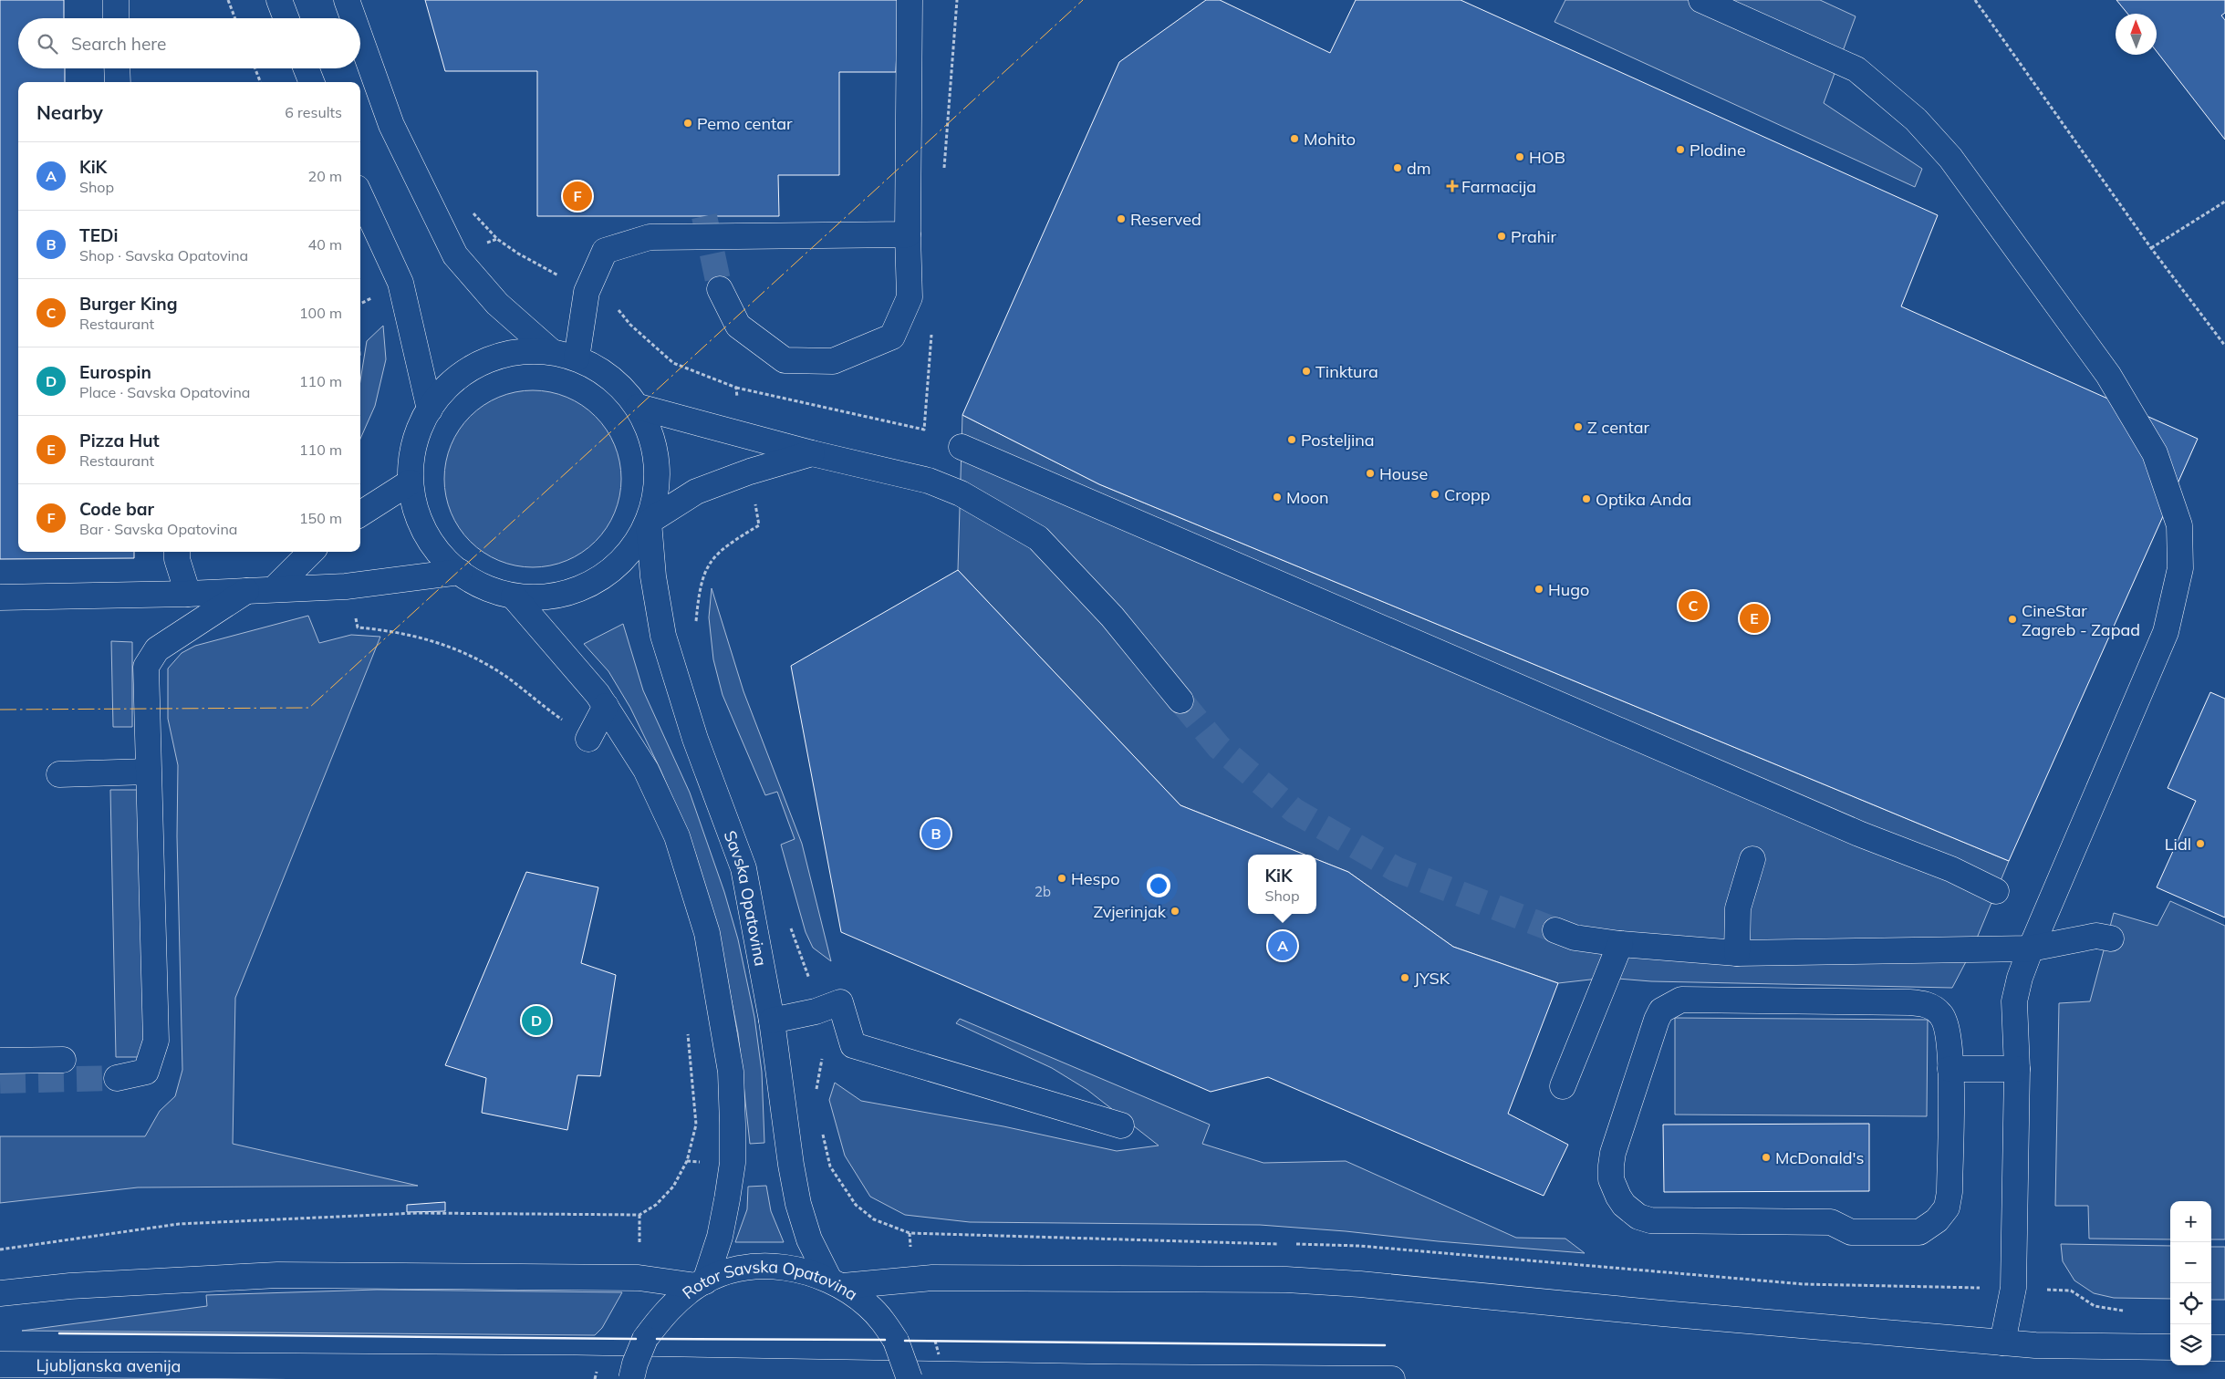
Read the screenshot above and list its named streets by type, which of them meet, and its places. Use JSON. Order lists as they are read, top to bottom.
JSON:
{
  "streets": {
    "street": ["Savska Opatovina", "Rotor Savska Opatovina", "Ljubljanska avenija"]
  },
  "crossings": [
    ["Savska Opatovina", "Rotor Savska Opatovina"]
  ],
  "places": {
    "other": [
      "Pemo centar",
      "Mohito",
      "Plodine",
      "HOB",
      "dm",
      "Reserved",
      "Prahir",
      "Tinktura",
      "Z centar",
      "Posteljina",
      "House",
      "Cropp",
      "Moon",
      "Optika Anda",
      "Hugo",
      "CineStar Zagreb - Zapad",
      "Lidl",
      "Hespo",
      "Zvjerinjak",
      "JYSK",
      "McDonald's"
    ],
    "health": ["Farmacija"]
  },
  "house_numbers": ["2b"],
  "north": "top",
  "page": {
    "search": "Search here",
    "heading": ["Nearby", "6 results"],
    "list": [
      {
        "mark": "A",
        "name": "KiK",
        "note": "Shop",
        "value": "20 m"
      },
      {
        "mark": "B",
        "name": "TEDi",
        "note": "Shop · Savska Opatovina",
        "value": "40 m"
      },
      {
        "mark": "C",
        "name": "Burger King",
        "note": "Restaurant",
        "value": "100 m"
      },
      {
        "mark": "D",
        "name": "Eurospin",
        "note": "Place · Savska Opatovina",
        "value": "110 m"
      },
      {
        "mark": "E",
        "name": "Pizza Hut",
        "note": "Restaurant",
        "value": "110 m"
      },
      {
        "mark": "F",
        "name": "Code bar",
        "note": "Bar · Savska Opatovina",
        "value": "150 m"
      }
    ],
    "pins": [
      "F",
      "C",
      "E",
      "B",
      "A",
      "D"
    ],
    "popup": ["KiK", "Shop"],
    "map_buttons": ["+", "−"]
  }
}
